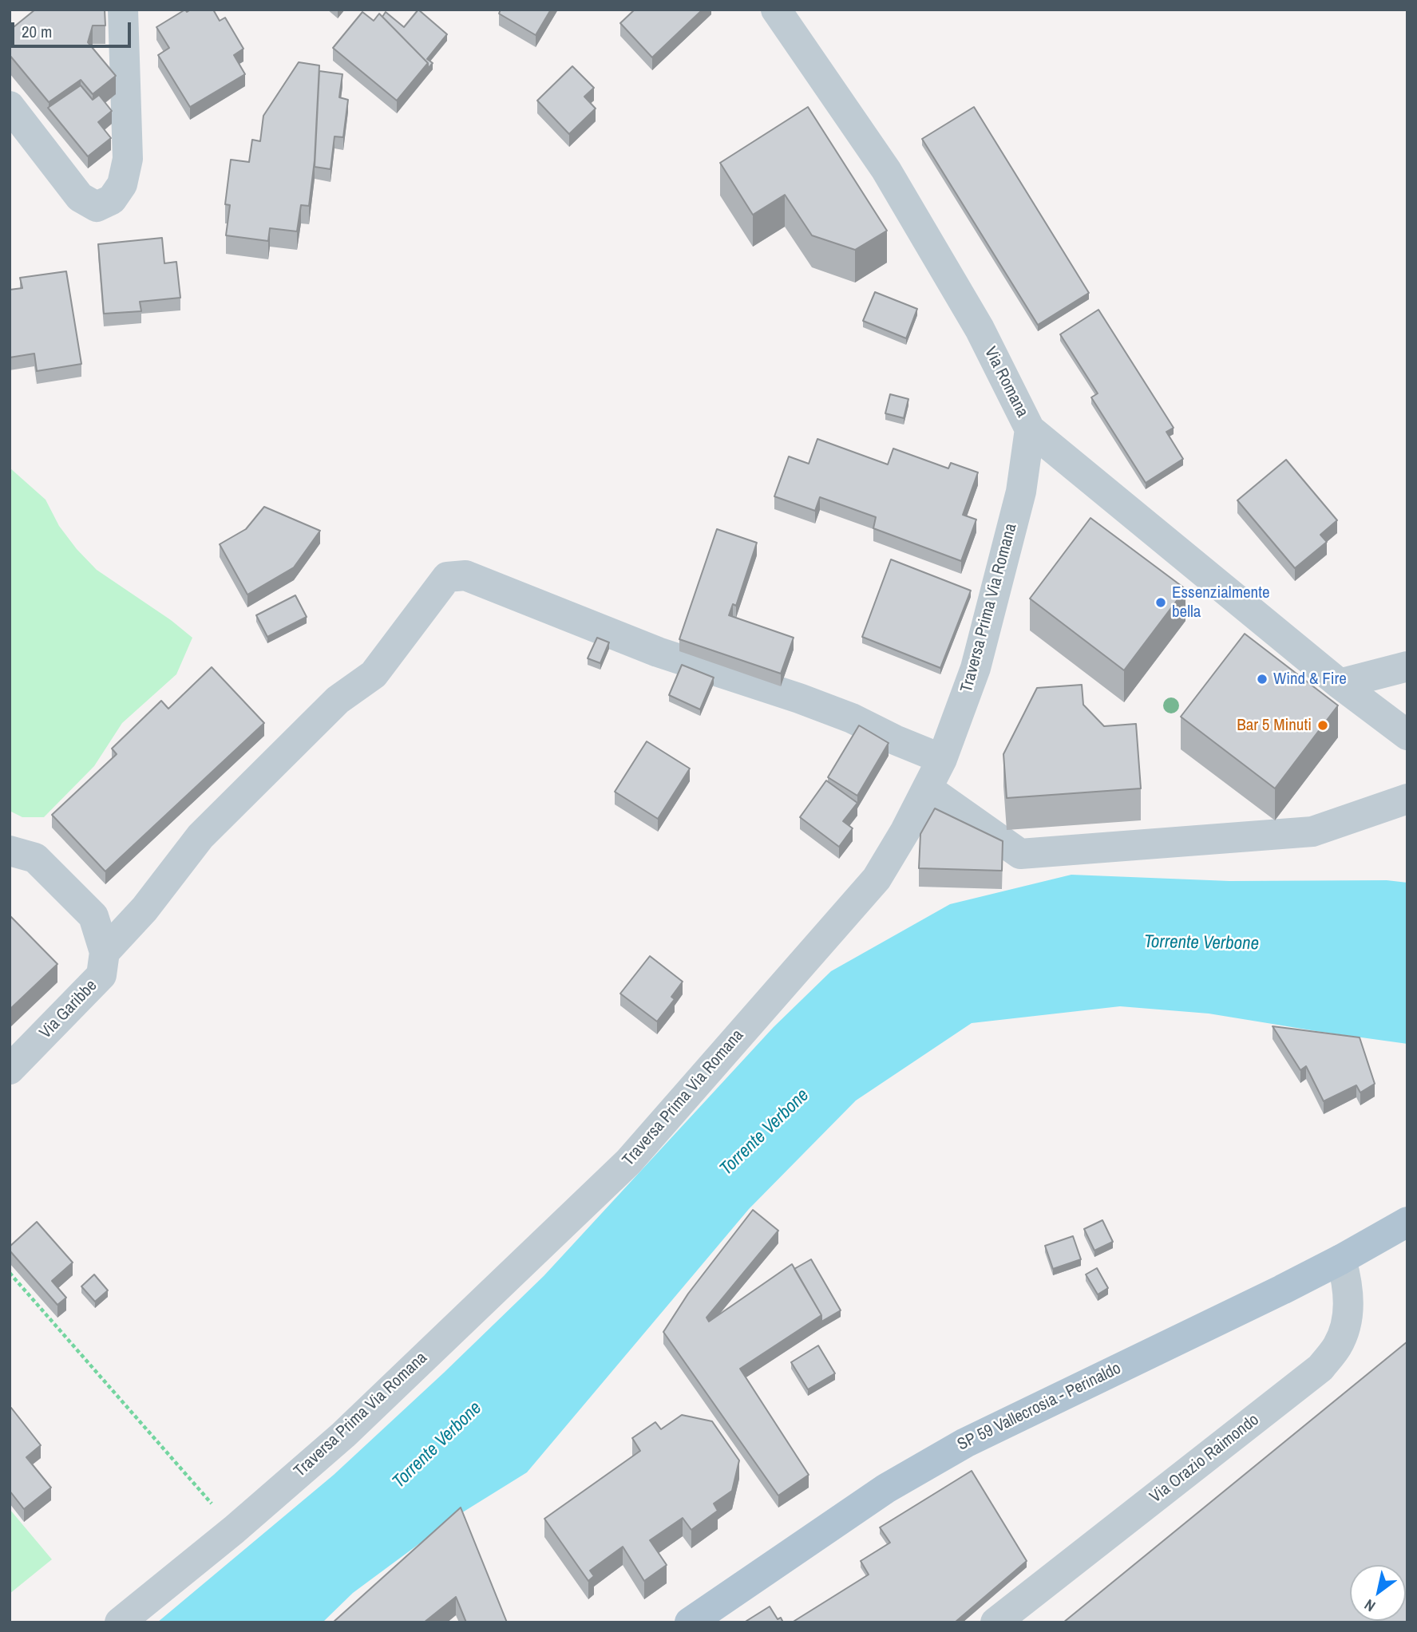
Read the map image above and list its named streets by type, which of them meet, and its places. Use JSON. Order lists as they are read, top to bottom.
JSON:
{
  "streets": {
    "main road": ["SP 59 Vallecrosia - Perinaldo"],
    "street": [
      "Via Romana",
      "Traversa Prima Via Romana",
      "Via Garibbe",
      "Via Orazio Raimondo"
    ]
  },
  "crossings": [
    ["Via Romana", "Traversa Prima Via Romana"],
    ["SP 59 Vallecrosia - Perinaldo", "Via Orazio Raimondo"]
  ],
  "water": ["Torrente Verbone"],
  "places": ["Essenzialmente bella", "Wind & Fire", "Bar 5 Minuti"],
  "scale_bar": "20 m",
  "north": "bottom left"
}
